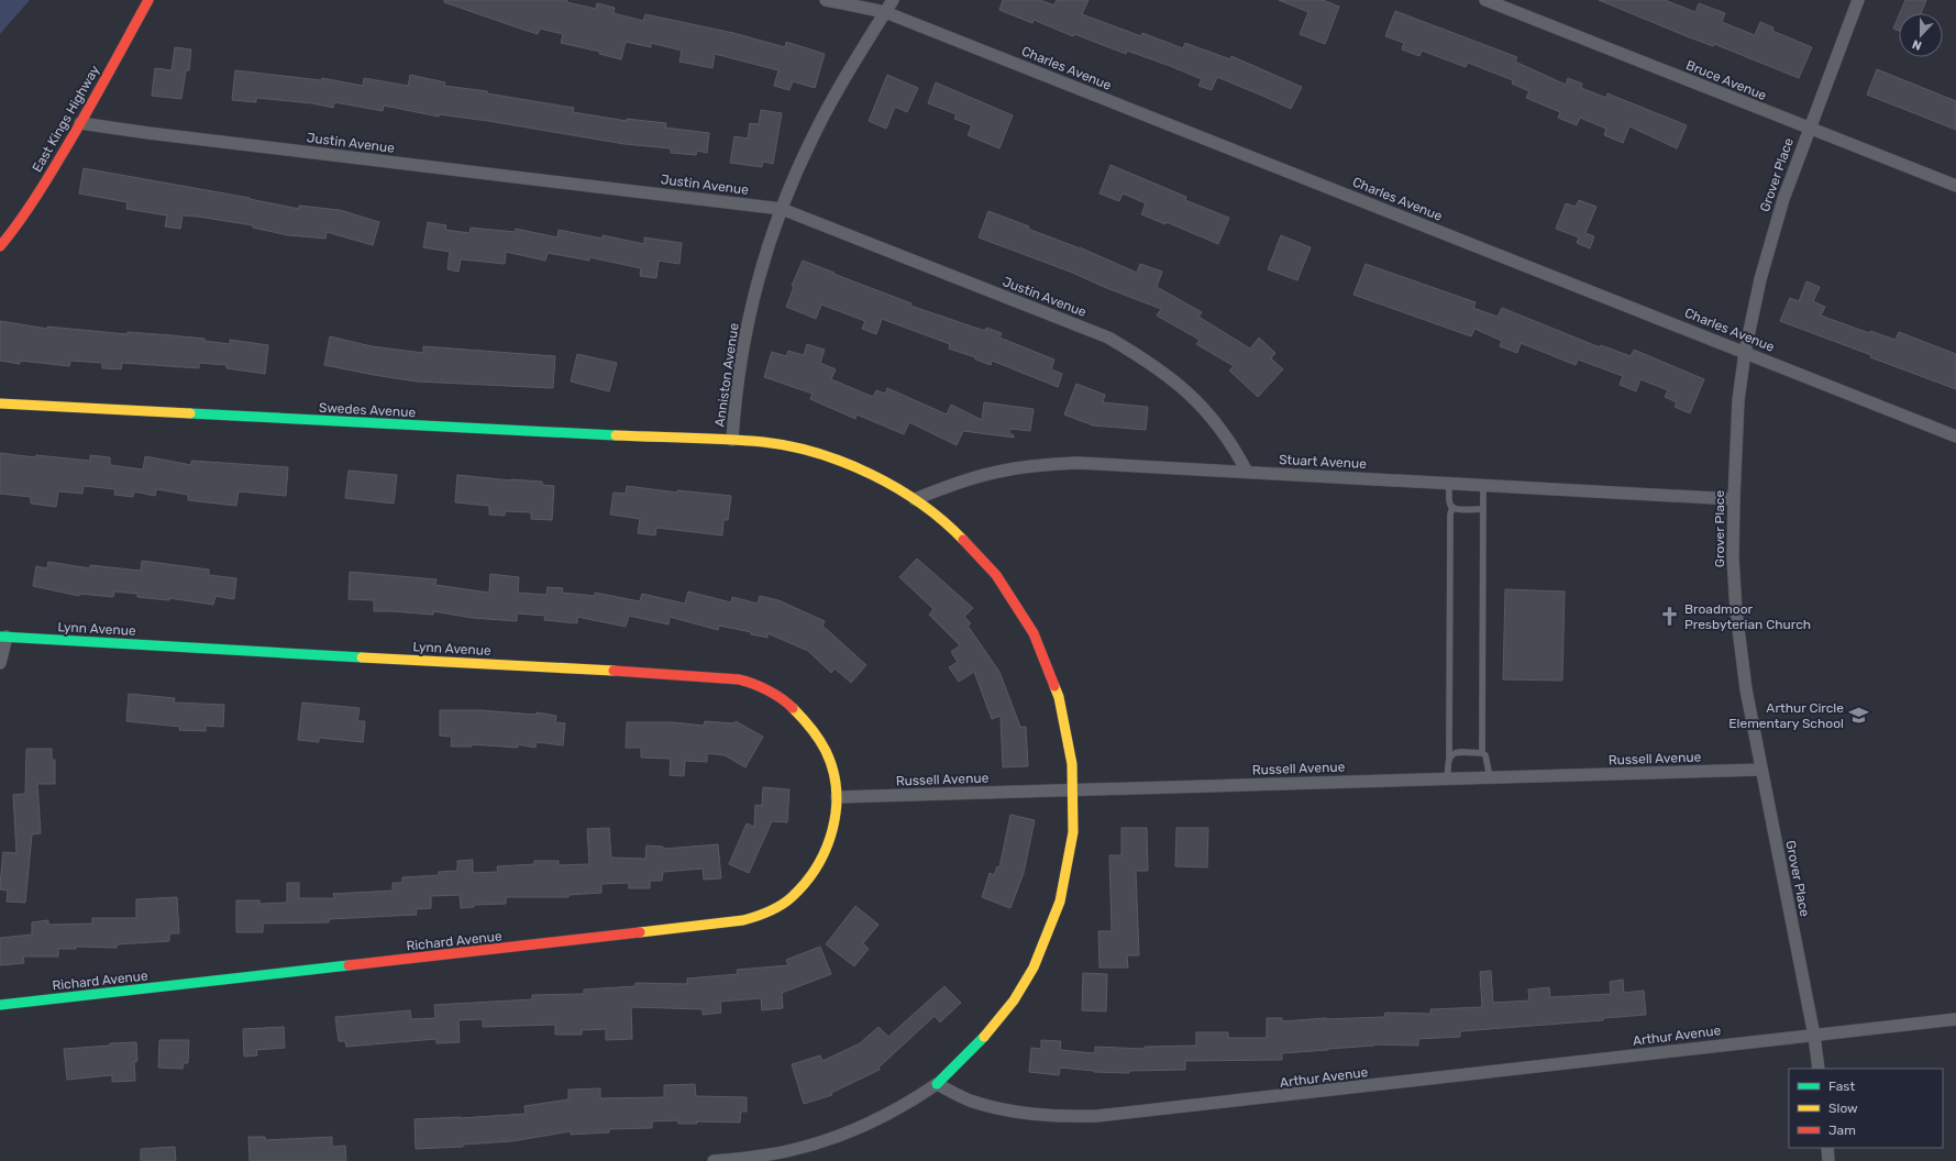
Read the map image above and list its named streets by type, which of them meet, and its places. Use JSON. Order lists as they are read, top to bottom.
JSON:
{
  "streets": {
    "street": [
      "Charles Avenue",
      "Bruce Avenue",
      "East Kings Highway",
      "Justin Avenue",
      "Grover Place",
      "Anniston Avenue",
      "Swedes Avenue",
      "Stuart Avenue",
      "Lynn Avenue",
      "Russell Avenue",
      "Richard Avenue",
      "Arthur Avenue"
    ]
  },
  "crossings": [
    ["Charles Avenue", "Grover Place"],
    ["Charles Avenue", "Anniston Avenue"],
    ["Bruce Avenue", "Grover Place"],
    ["East Kings Highway", "Justin Avenue"],
    ["Justin Avenue", "Anniston Avenue"],
    ["Justin Avenue", "Stuart Avenue"],
    ["Grover Place", "Stuart Avenue"],
    ["Grover Place", "Russell Avenue"],
    ["Grover Place", "Arthur Avenue"],
    ["Anniston Avenue", "Swedes Avenue"],
    ["Anniston Avenue", "Stuart Avenue"],
    ["Anniston Avenue", "Russell Avenue"],
    ["Anniston Avenue", "Arthur Avenue"],
    ["Lynn Avenue", "Russell Avenue"],
    ["Lynn Avenue", "Richard Avenue"],
    ["Russell Avenue", "Richard Avenue"]
  ],
  "places": {
    "church": ["Broadmoor Presbyterian Church"],
    "school or university": ["Arthur Circle Elementary School"]
  },
  "legend": ["Fast", "Slow", "Jam"],
  "north": "bottom"
}
